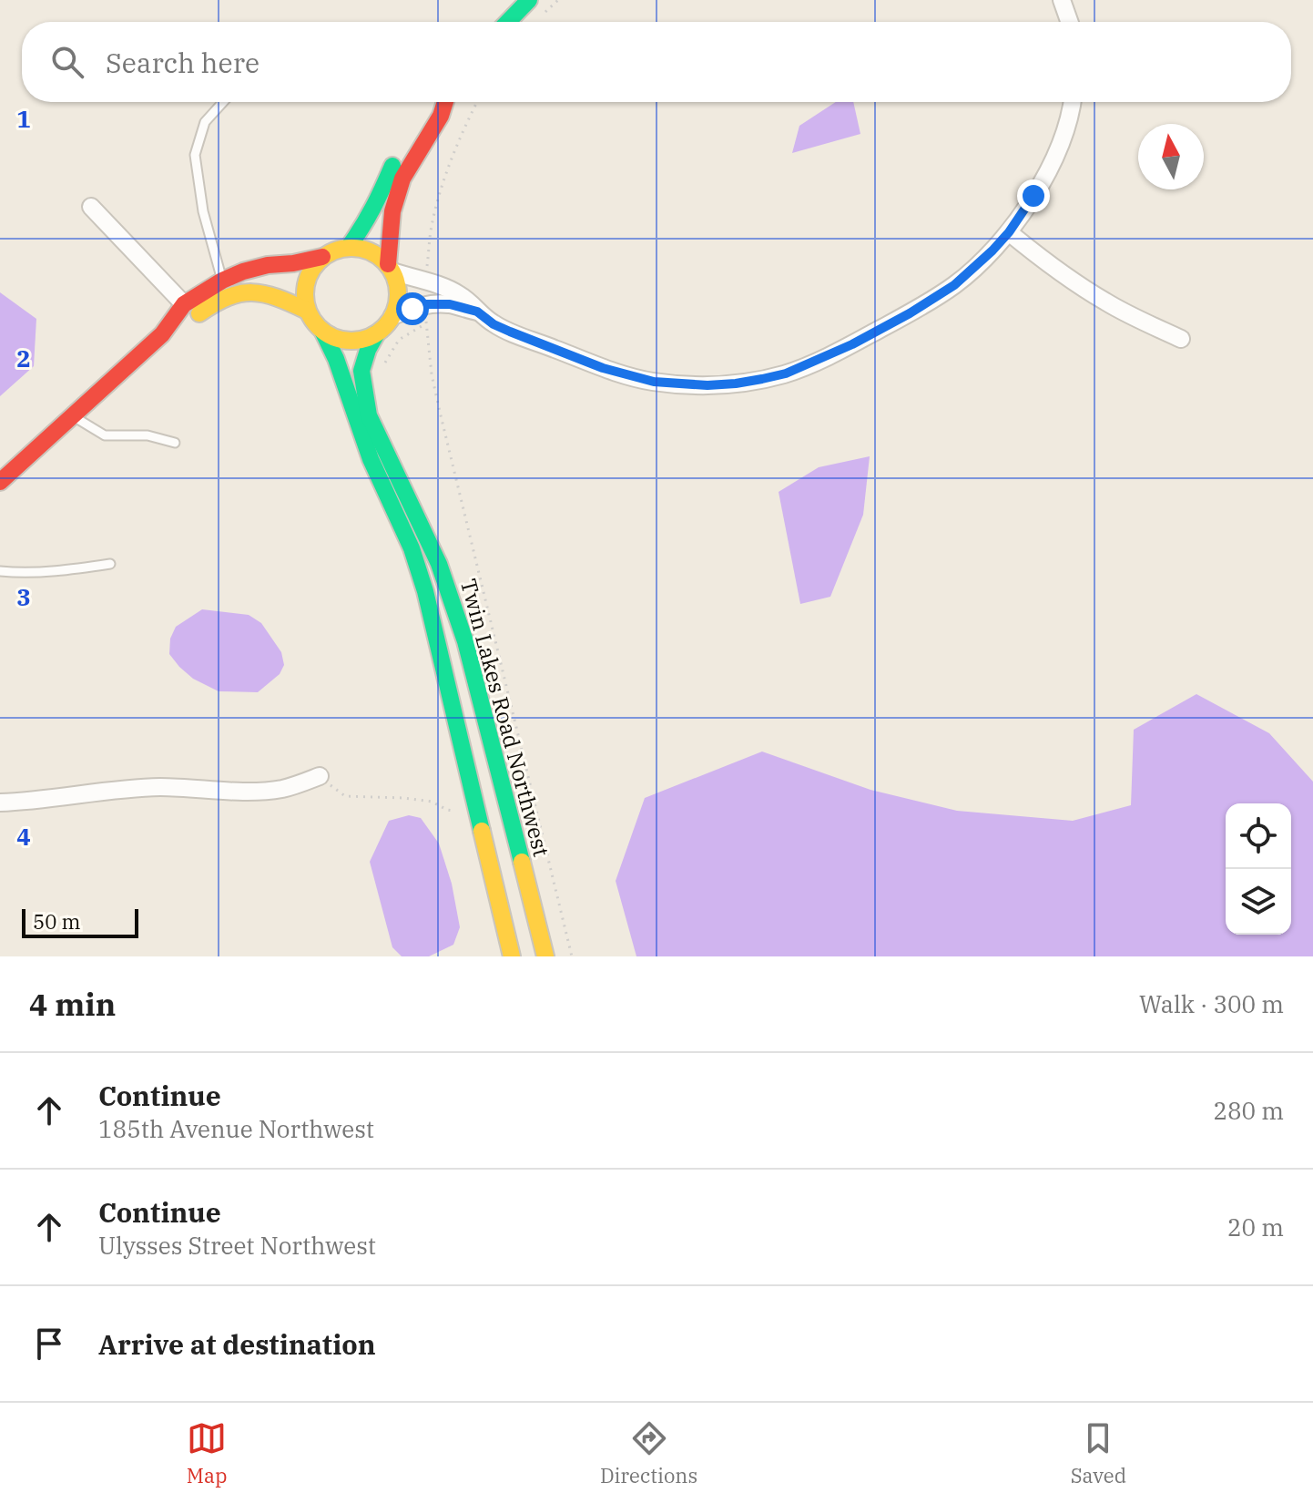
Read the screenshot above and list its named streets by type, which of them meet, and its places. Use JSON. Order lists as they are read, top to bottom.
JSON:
{
  "streets": {
    "main road": ["Twin Lakes Road Northwest"]
  },
  "scale_bar": "50 m",
  "north": "top",
  "page": {
    "search": "Search here",
    "scale": "50 m",
    "heading": ["4 min", "Walk · 300 m"],
    "list": [
      ["Continue", "185th Avenue Northwest", "280 m"],
      ["Continue", "Ulysses Street Northwest", "20 m"],
      "Arrive at destination"
    ],
    "nav": ["Map", "Directions", "Saved"]
  },
  "grid": {
    "rows": [
      "1",
      "2",
      "3",
      "4"
    ]
  }
}
